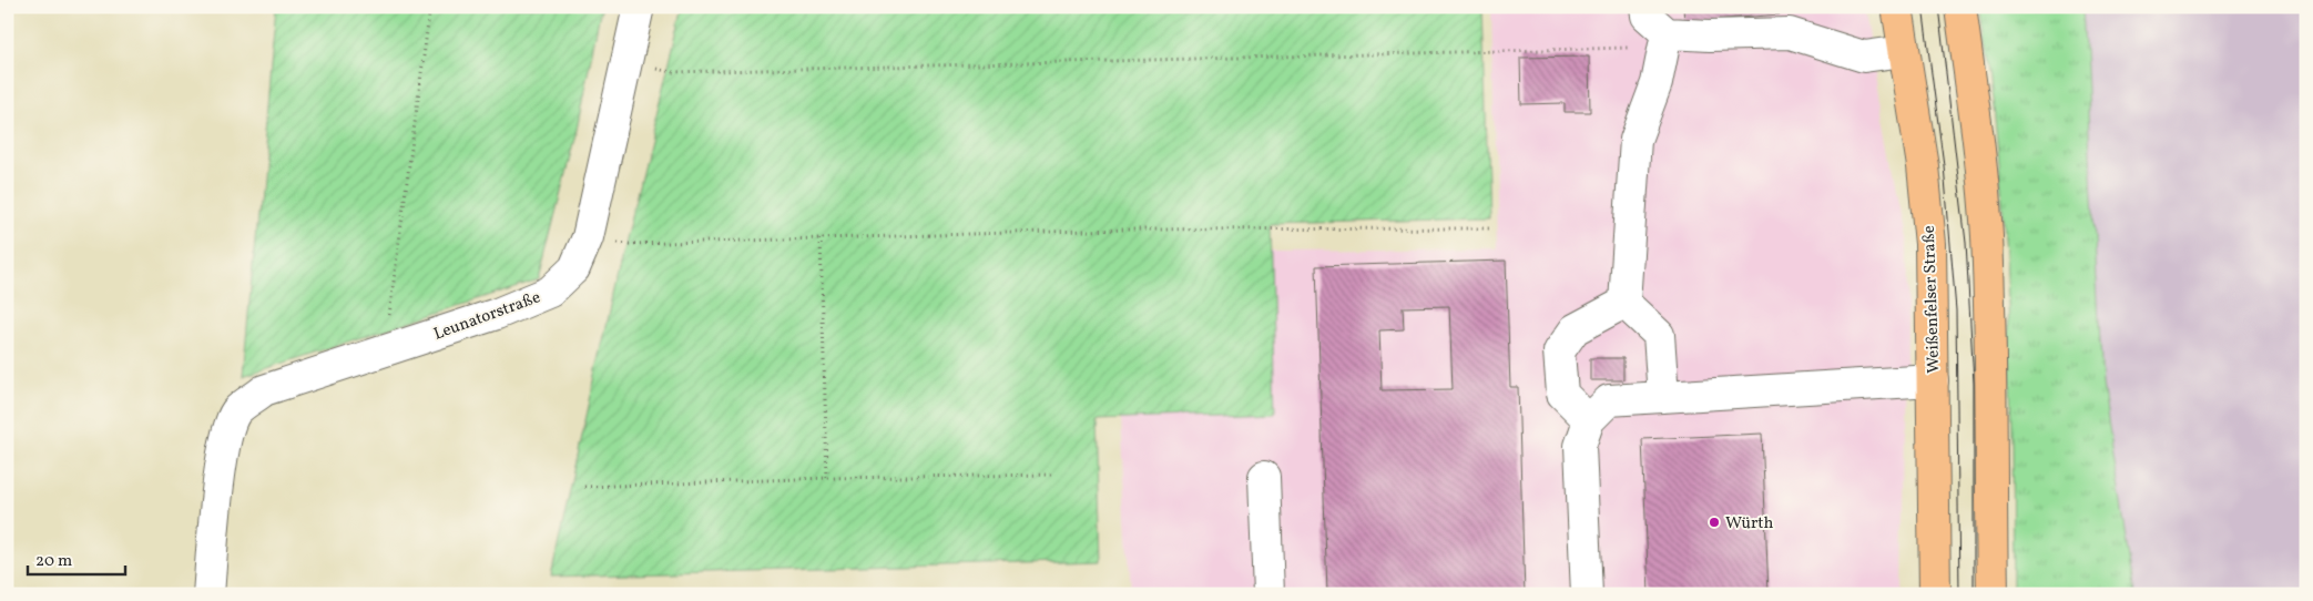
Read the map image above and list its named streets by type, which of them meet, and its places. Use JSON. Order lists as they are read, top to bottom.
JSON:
{
  "streets": {
    "main road": ["Weißenfelser Straße"],
    "lane": ["Leunatorstraße"]
  },
  "places": ["Würth"],
  "scale_bar": "20 m"
}
